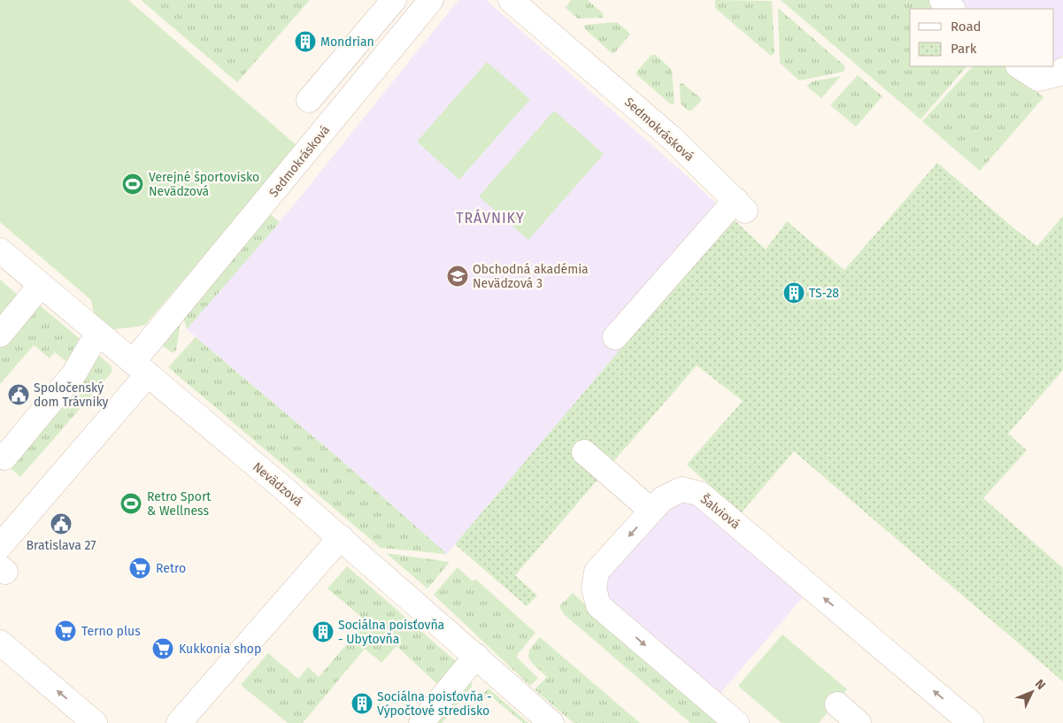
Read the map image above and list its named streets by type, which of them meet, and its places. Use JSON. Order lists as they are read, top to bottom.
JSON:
{
  "streets": {
    "street": ["Sedmokrásková", "Nevädzová", "Šalviová"]
  },
  "crossings": [
    ["Sedmokrásková", "Nevädzová"]
  ],
  "districts": ["TRÁVNIKY"],
  "places": {
    "building": [
      "Mondrian",
      "TS-28",
      "Sociálna poisťovňa - Ubytovňa",
      "Sociálna poisťovňa - Výpočtové stredisko"
    ],
    "sports": ["Verejné športovisko Nevädzová", "Retro Sport & Wellness"],
    "school or university": ["Obchodná akadémia Nevädzová 3"],
    "public building": ["Spoločenský dom Trávniky", "Bratislava 27"],
    "supermarket": ["Retro", "Terno plus", "Kukkonia shop"]
  },
  "legend": ["Road", "Park"],
  "north": "top right"
}
